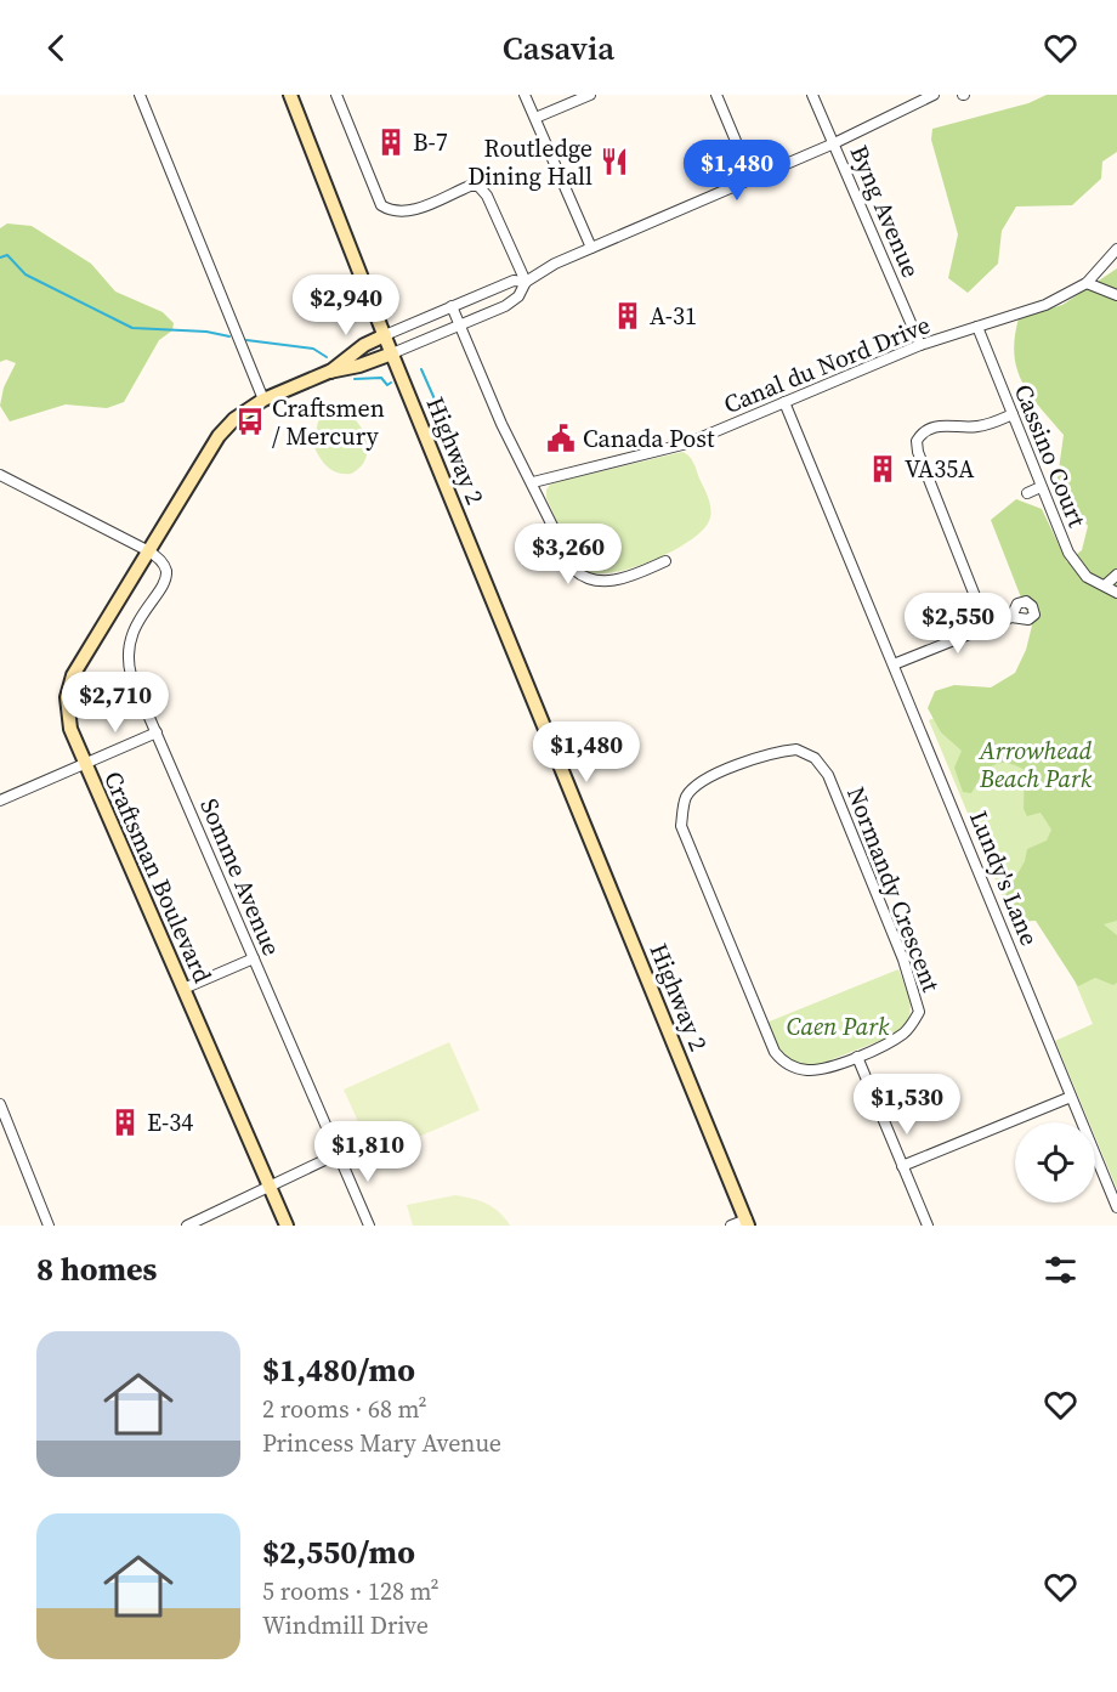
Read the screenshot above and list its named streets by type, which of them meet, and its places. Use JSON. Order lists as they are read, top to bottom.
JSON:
{
  "streets": {
    "main road": ["Highway 2", "Craftsman Boulevard"],
    "street": [
      "Byng Avenue",
      "Canal du Nord Drive",
      "Cassino Court",
      "Somme Avenue",
      "Lundy's Lane",
      "Normandy Crescent"
    ]
  },
  "crossings": [
    ["Byng Avenue", "Canal du Nord Drive"],
    ["Canal du Nord Drive", "Cassino Court"],
    ["Canal du Nord Drive", "Lundy's Lane"],
    ["Highway 2", "Craftsman Boulevard"],
    ["Craftsman Boulevard", "Somme Avenue"]
  ],
  "parks": ["Arrowhead Beach Park", "Caen Park"],
  "places": {
    "building": [
      "B-7",
      "A-31",
      "VA35A",
      "E-34"
    ],
    "restaurant": ["Routledge Dining Hall"],
    "bus stop": ["Craftsmen / Mercury"],
    "public building": ["Canada Post"]
  },
  "page": {
    "header": "Casavia",
    "price": [
      "$1,480",
      "$2,940",
      "$3,260",
      "$2,550",
      "$2,710",
      "$1,480",
      "$1,530",
      "$1,810"
    ],
    "heading": "8 homes",
    "list": [
      {
        "name": "$1,480/mo",
        "note": "2 rooms · 68 m² · Princess Mary Avenue"
      },
      {
        "name": "$2,550/mo",
        "note": "5 rooms · 128 m² · Windmill Drive"
      }
    ]
  }
}
